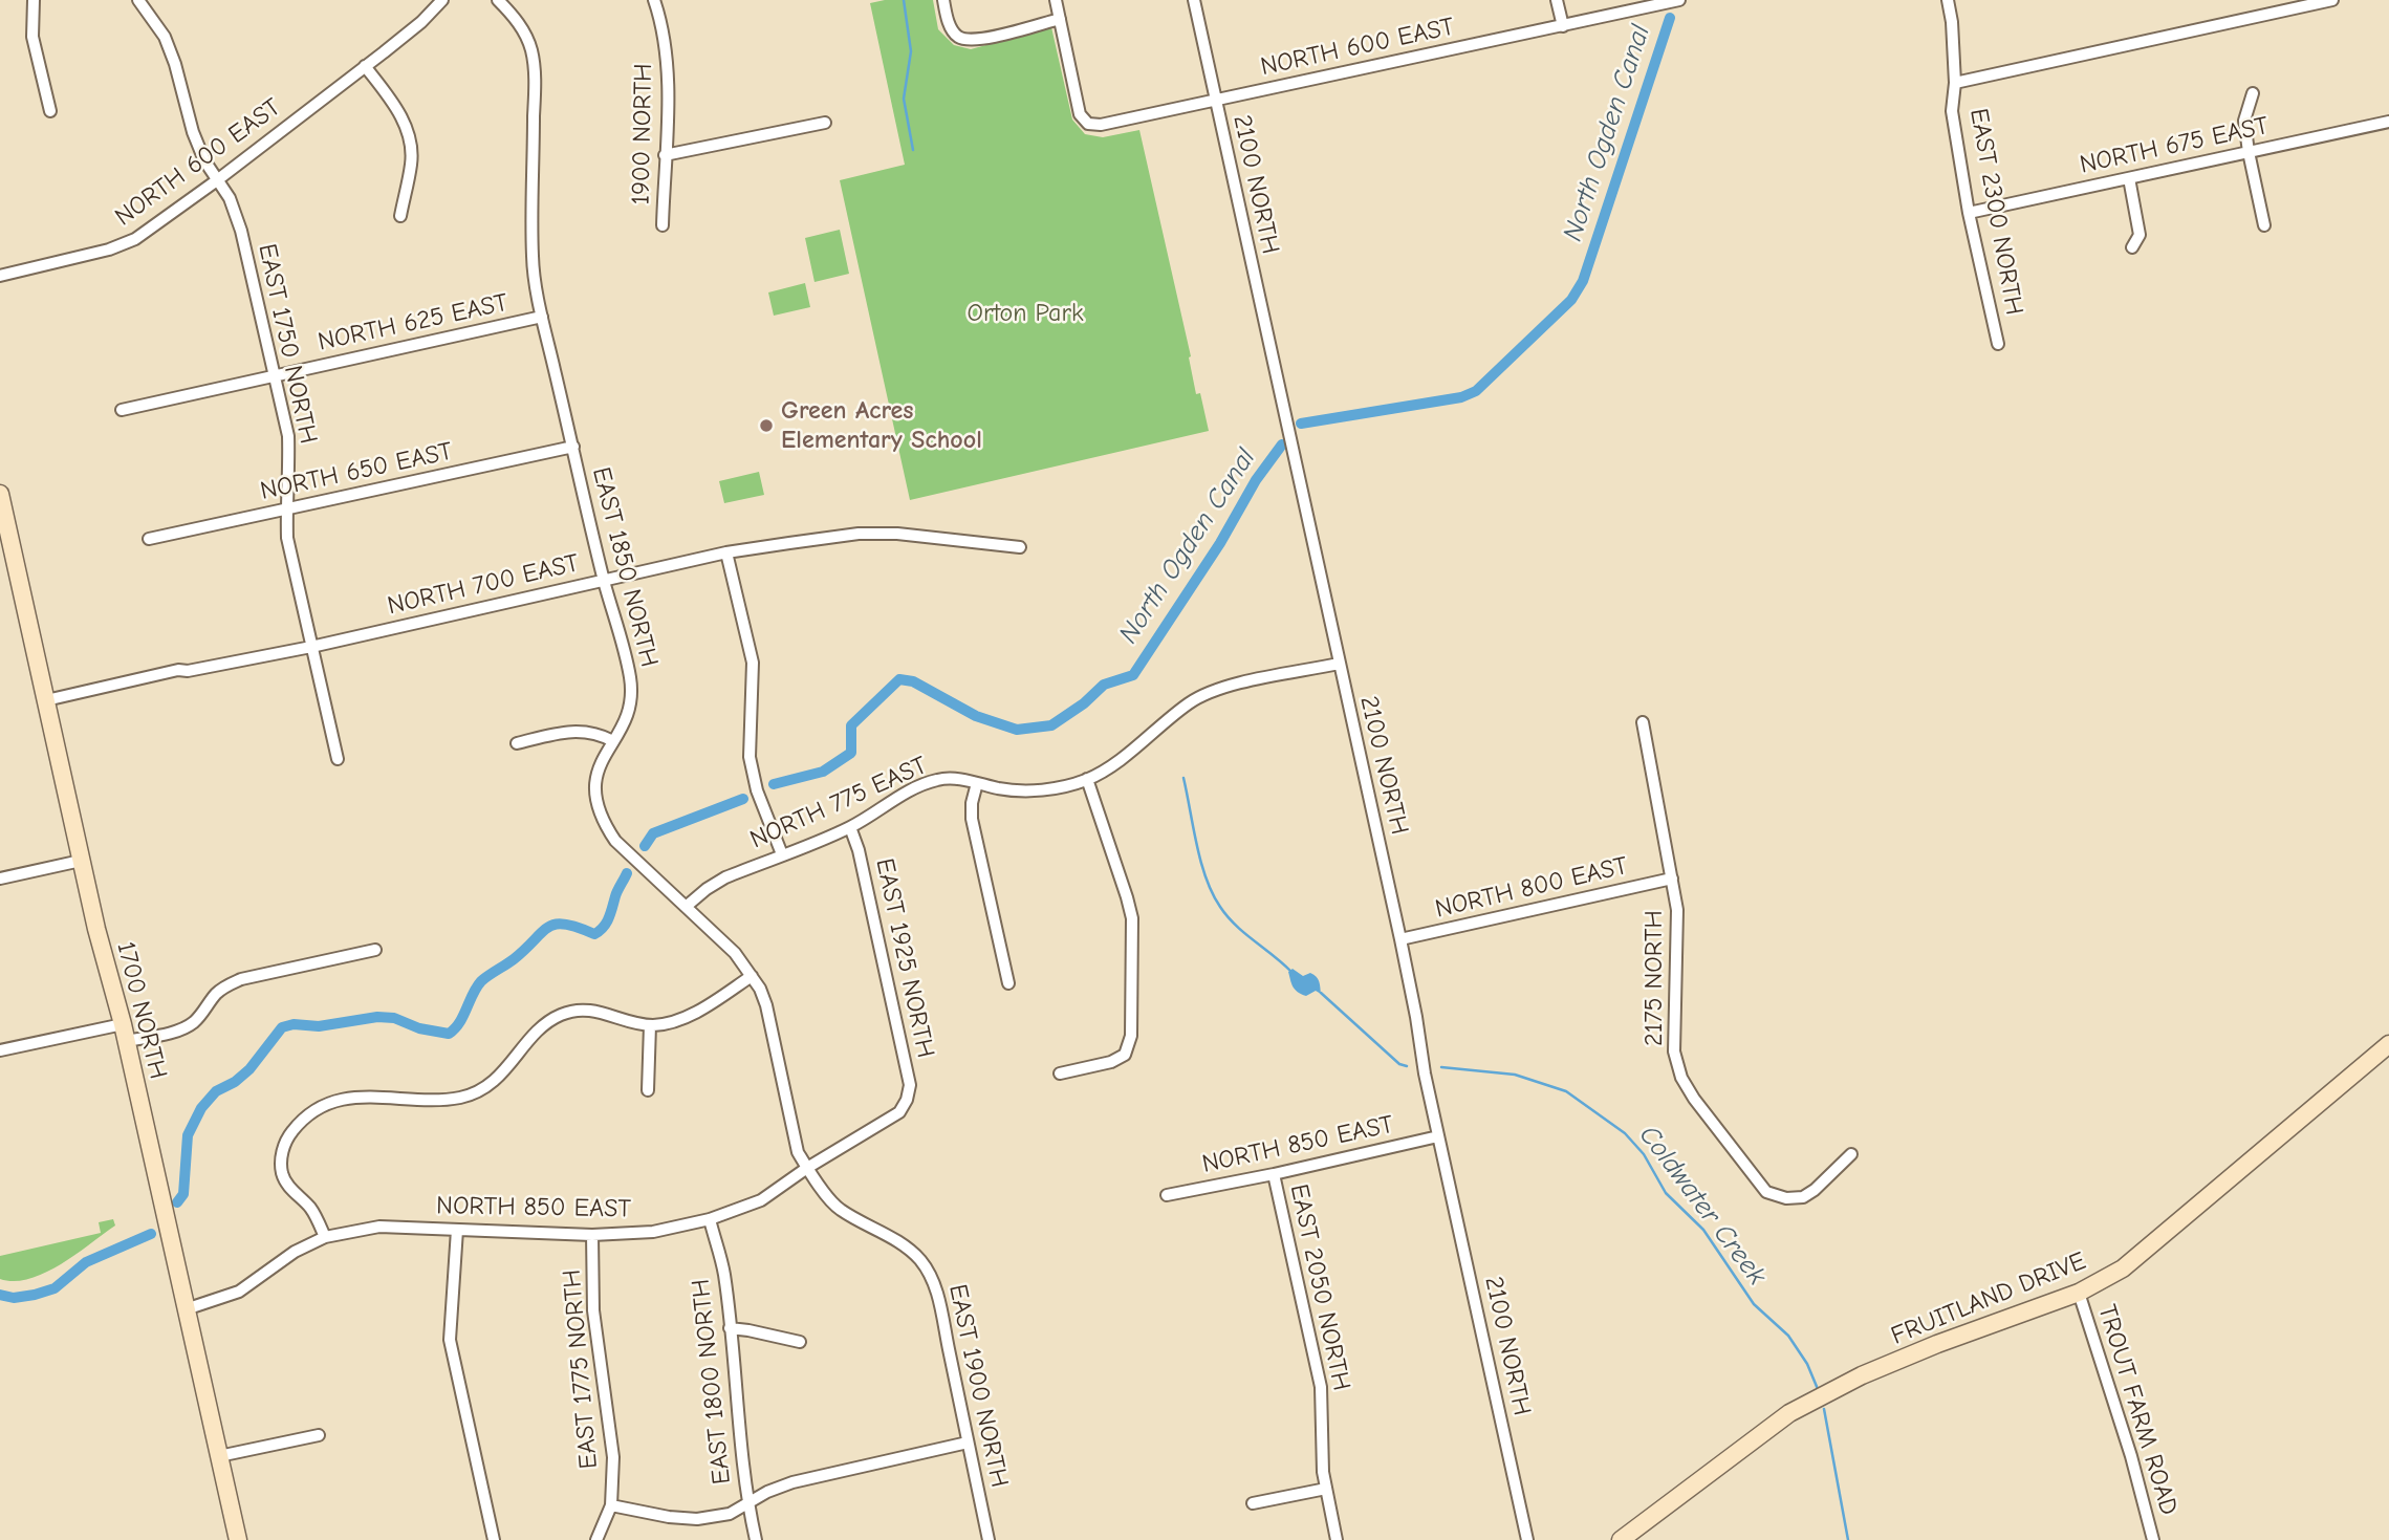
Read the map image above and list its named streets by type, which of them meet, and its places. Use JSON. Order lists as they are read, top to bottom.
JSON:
{
  "streets": {
    "street": [
      "NORTH 600 EAST",
      "1900 NORTH",
      "NORTH 675 EAST",
      "2100 NORTH",
      "EAST 2300 NORTH",
      "NORTH 625 EAST",
      "EAST 1750 NORTH",
      "NORTH 650 EAST",
      "EAST 1850 NORTH",
      "NORTH 700 EAST",
      "NORTH 775 EAST",
      "NORTH 800 EAST",
      "EAST 1925 NORTH",
      "2175 NORTH",
      "1700 NORTH",
      "NORTH 850 EAST",
      "EAST 2050 NORTH",
      "FRUITLAND DRIVE",
      "EAST 1775 NORTH",
      "EAST 1800 NORTH",
      "EAST 1900 NORTH",
      "TROUT FARM ROAD"
    ]
  },
  "crossings": [
    ["NORTH 600 EAST", "2100 NORTH"],
    ["NORTH 600 EAST", "EAST 1750 NORTH"],
    ["NORTH 675 EAST", "EAST 2300 NORTH"],
    ["2100 NORTH", "NORTH 775 EAST"],
    ["2100 NORTH", "NORTH 800 EAST"],
    ["2100 NORTH", "NORTH 850 EAST"],
    ["NORTH 625 EAST", "EAST 1750 NORTH"],
    ["NORTH 625 EAST", "EAST 1850 NORTH"],
    ["EAST 1750 NORTH", "NORTH 650 EAST"],
    ["EAST 1750 NORTH", "NORTH 700 EAST"],
    ["NORTH 650 EAST", "EAST 1850 NORTH"],
    ["EAST 1850 NORTH", "NORTH 700 EAST"],
    ["EAST 1850 NORTH", "NORTH 775 EAST"],
    ["EAST 1850 NORTH", "NORTH 850 EAST"],
    ["EAST 1850 NORTH", "EAST 1900 NORTH"],
    ["NORTH 700 EAST", "1700 NORTH"],
    ["NORTH 775 EAST", "EAST 1925 NORTH"],
    ["NORTH 800 EAST", "2175 NORTH"],
    ["EAST 1925 NORTH", "NORTH 850 EAST"],
    ["1700 NORTH", "NORTH 850 EAST"],
    ["NORTH 850 EAST", "EAST 2050 NORTH"],
    ["NORTH 850 EAST", "EAST 1775 NORTH"],
    ["NORTH 850 EAST", "EAST 1800 NORTH"],
    ["NORTH 850 EAST", "EAST 1900 NORTH"],
    ["FRUITLAND DRIVE", "TROUT FARM ROAD"]
  ],
  "water": ["North Ogden Canal", "Coldwater Creek"],
  "parks": ["Orton Park"],
  "places": ["Green Acres Elementary School"]
}
